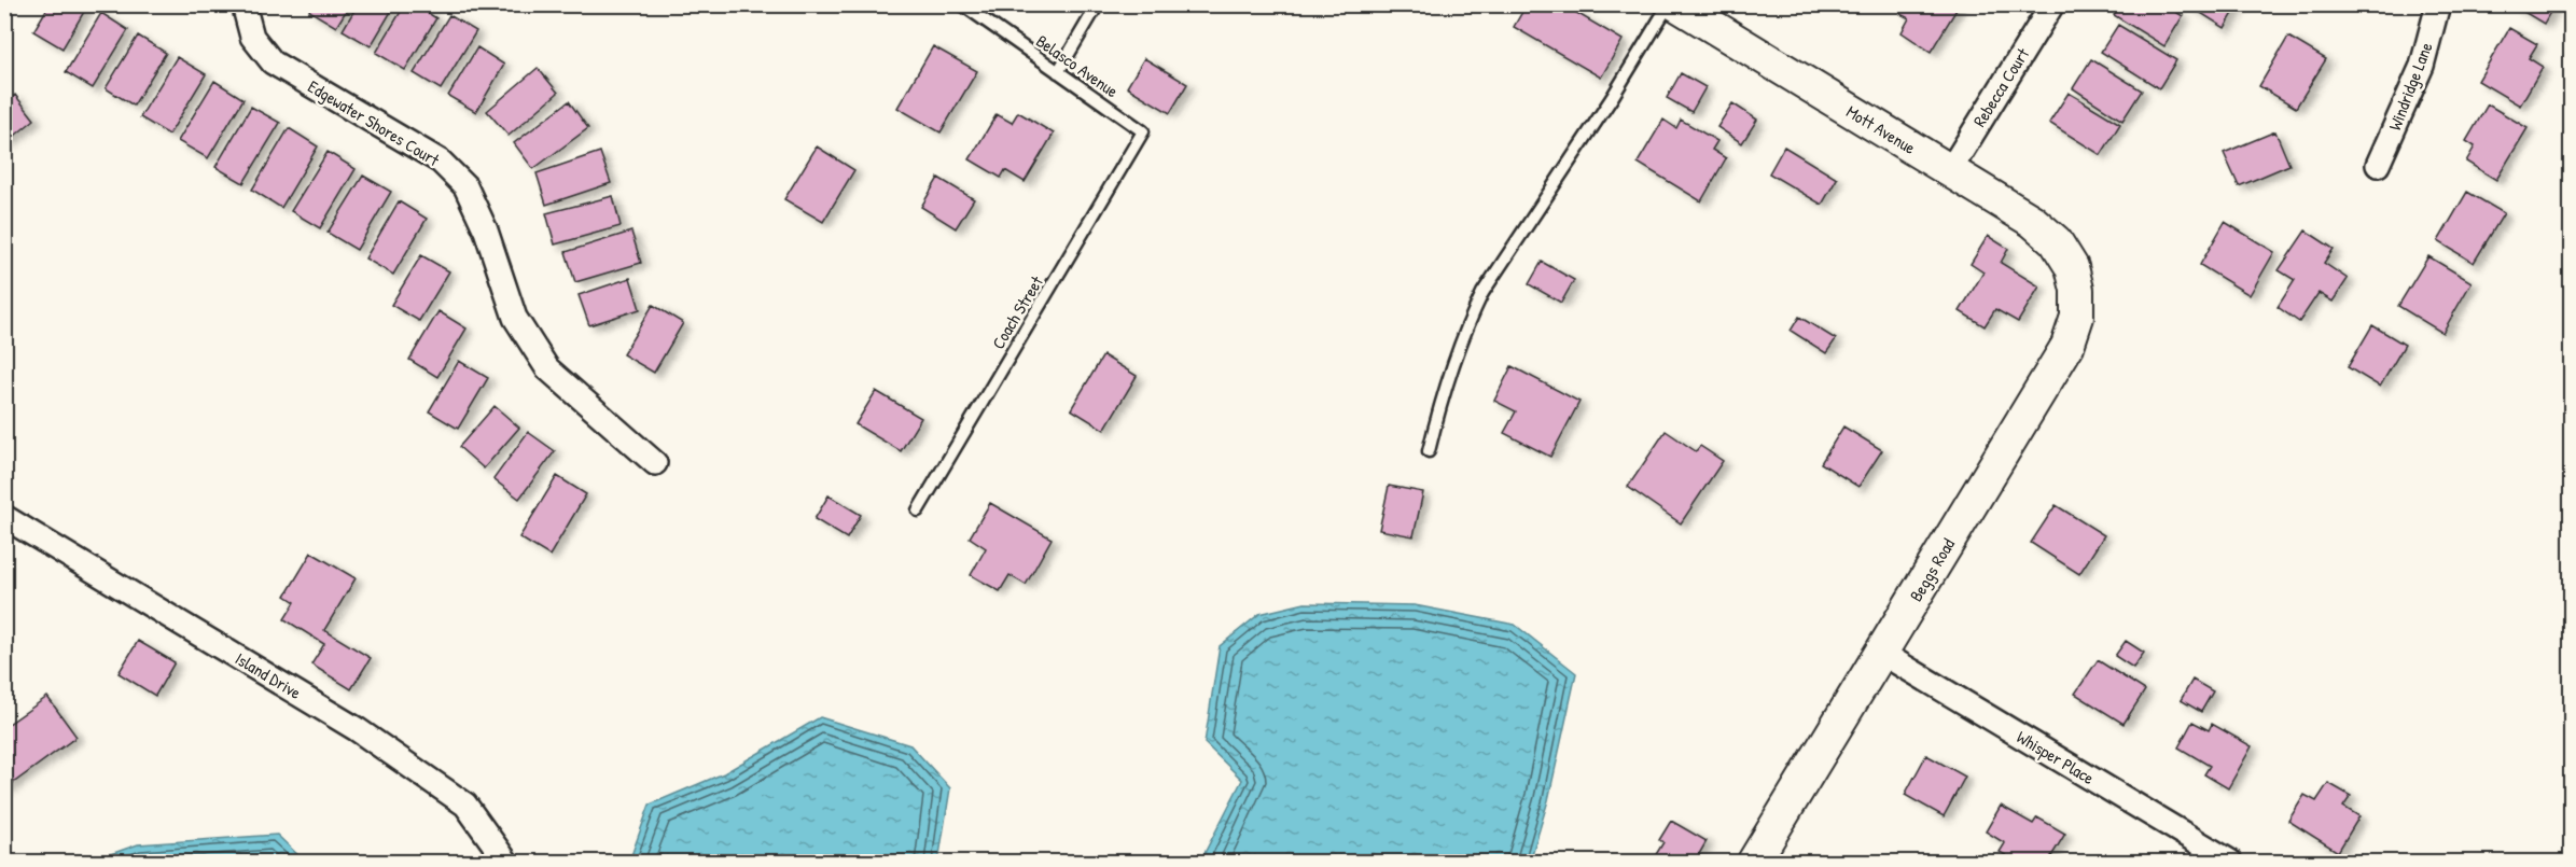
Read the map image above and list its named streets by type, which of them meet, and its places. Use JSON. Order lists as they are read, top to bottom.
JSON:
{
  "streets": {
    "street": [
      "Windridge Lane",
      "Rebecca Court",
      "Edgewater Shores Court",
      "Mott Avenue",
      "Beggs Road",
      "Island Drive",
      "Whisper Place"
    ],
    "lane": ["Belasco Avenue", "Coach Street"]
  },
  "crossings": [
    ["Belasco Avenue", "Coach Street"],
    ["Rebecca Court", "Mott Avenue"],
    ["Mott Avenue", "Beggs Road"],
    ["Beggs Road", "Whisper Place"]
  ]
}
